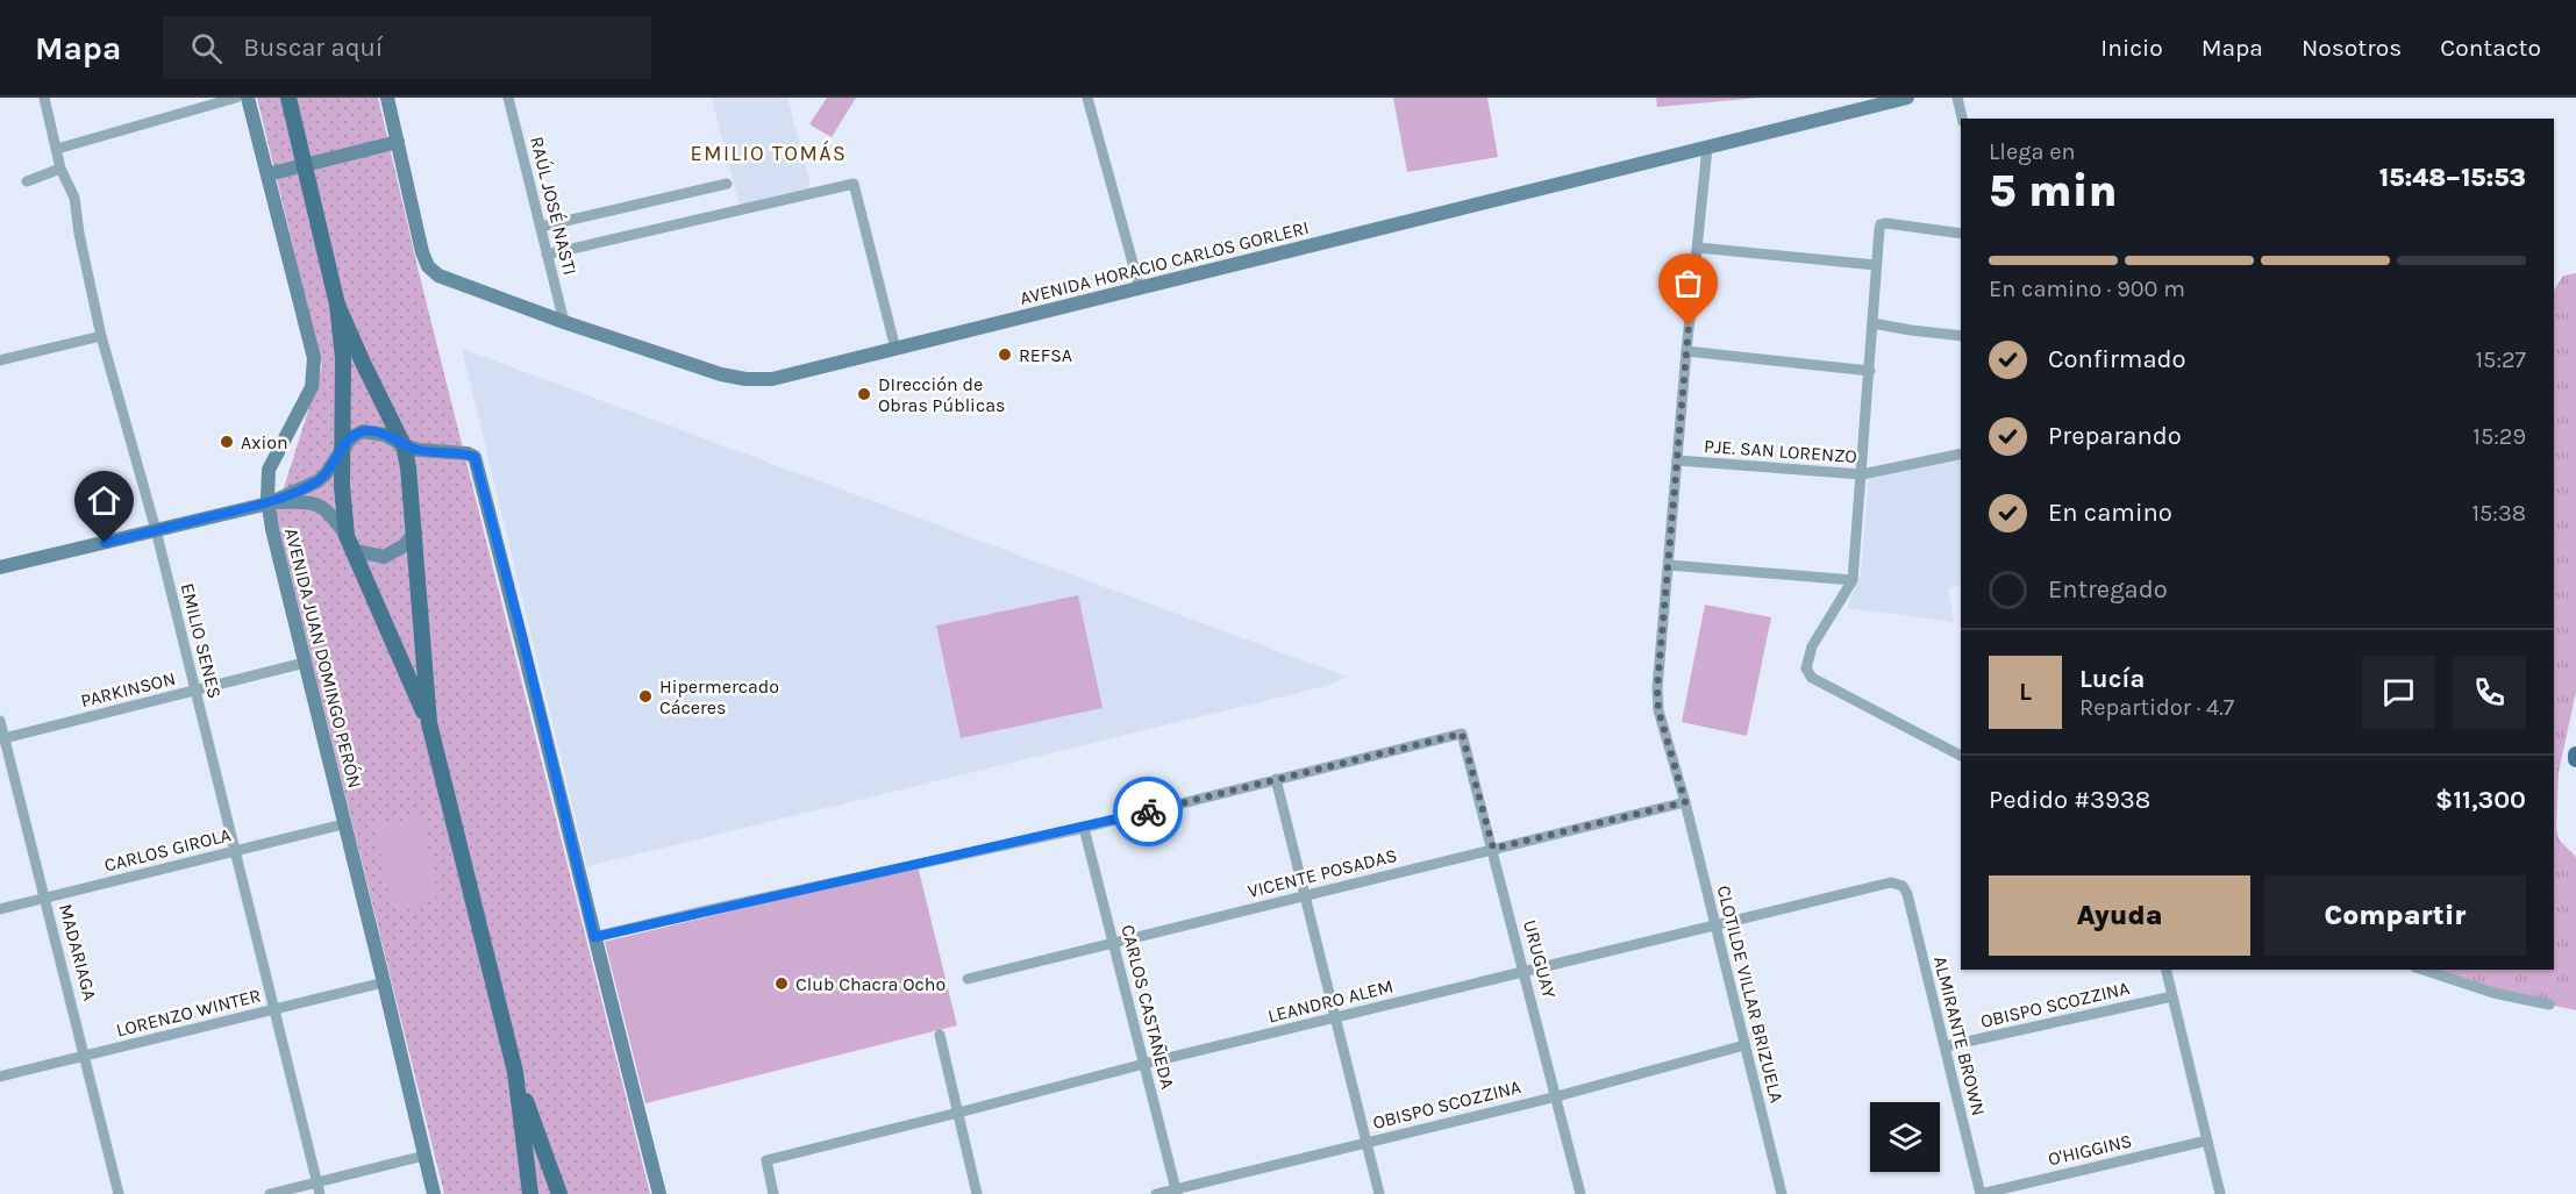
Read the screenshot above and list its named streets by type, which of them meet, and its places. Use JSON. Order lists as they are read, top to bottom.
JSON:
{
  "streets": {
    "main road": ["AVENIDA HORACIO CARLOS GORLERI", "AVENIDA JUAN DOMINGO PERÓN"],
    "street": [
      "RAÚL JOSÉ NASTI",
      "PJE. SAN LORENZO",
      "EMILIO SENES",
      "PARKINSON",
      "CARLOS GIROLA",
      "VICENTE POSADAS",
      "MADARIAGA",
      "URUGUAY",
      "CLOTILDE VILLAR BRIZUELA",
      "LEANDRO ALEM",
      "OBISPO SCOZZINA",
      "CARLOS CASTAÑEDA",
      "LORENZO WINTER",
      "ALMIRANTE BROWN",
      "O'HIGGINS"
    ]
  },
  "crossings": [
    ["RAÚL JOSÉ NASTI", "AVENIDA HORACIO CARLOS GORLERI"],
    ["AVENIDA HORACIO CARLOS GORLERI", "CLOTILDE VILLAR BRIZUELA"],
    ["PJE. SAN LORENZO", "CLOTILDE VILLAR BRIZUELA"],
    ["EMILIO SENES", "PARKINSON"],
    ["EMILIO SENES", "CARLOS GIROLA"],
    ["EMILIO SENES", "LORENZO WINTER"],
    ["AVENIDA JUAN DOMINGO PERÓN", "PARKINSON"],
    ["AVENIDA JUAN DOMINGO PERÓN", "CARLOS GIROLA"],
    ["AVENIDA JUAN DOMINGO PERÓN", "LORENZO WINTER"],
    ["PARKINSON", "MADARIAGA"],
    ["CARLOS GIROLA", "MADARIAGA"],
    ["VICENTE POSADAS", "URUGUAY"],
    ["VICENTE POSADAS", "CLOTILDE VILLAR BRIZUELA"],
    ["VICENTE POSADAS", "CARLOS CASTAÑEDA"],
    ["MADARIAGA", "LORENZO WINTER"],
    ["URUGUAY", "LEANDRO ALEM"],
    ["URUGUAY", "OBISPO SCOZZINA"],
    ["CLOTILDE VILLAR BRIZUELA", "LEANDRO ALEM"],
    ["CLOTILDE VILLAR BRIZUELA", "OBISPO SCOZZINA"],
    ["LEANDRO ALEM", "CARLOS CASTAÑEDA"],
    ["LEANDRO ALEM", "ALMIRANTE BROWN"],
    ["OBISPO SCOZZINA", "CARLOS CASTAÑEDA"],
    ["OBISPO SCOZZINA", "ALMIRANTE BROWN"],
    ["ALMIRANTE BROWN", "O'HIGGINS"]
  ],
  "districts": ["EMILIO TOMÁS"],
  "places": [
    "REFSA",
    "DIrección de Obras Públicas",
    "Axion",
    "Hipermercado Cáceres",
    "Club Chacra Ocho"
  ],
  "page": {
    "header": "Mapa",
    "search": "Buscar aquí",
    "nav": [
      "Inicio",
      "Mapa",
      "Nosotros",
      "Contacto"
    ],
    "heading": ["5 min", "Llega en", "15:48–15:53"],
    "panel": [
      "Lucía",
      "Repartidor · 4.7",
      "Pedido #3938",
      "$11,300"
    ],
    "bar": "En camino · 900 m",
    "list": [
      ["Confirmado", "15:27"],
      ["Preparando", "15:29"],
      ["En camino", "15:38"],
      "Entregado"
    ],
    "round": "L",
    "buttons": ["Ayuda", "Compartir"]
  }
}
